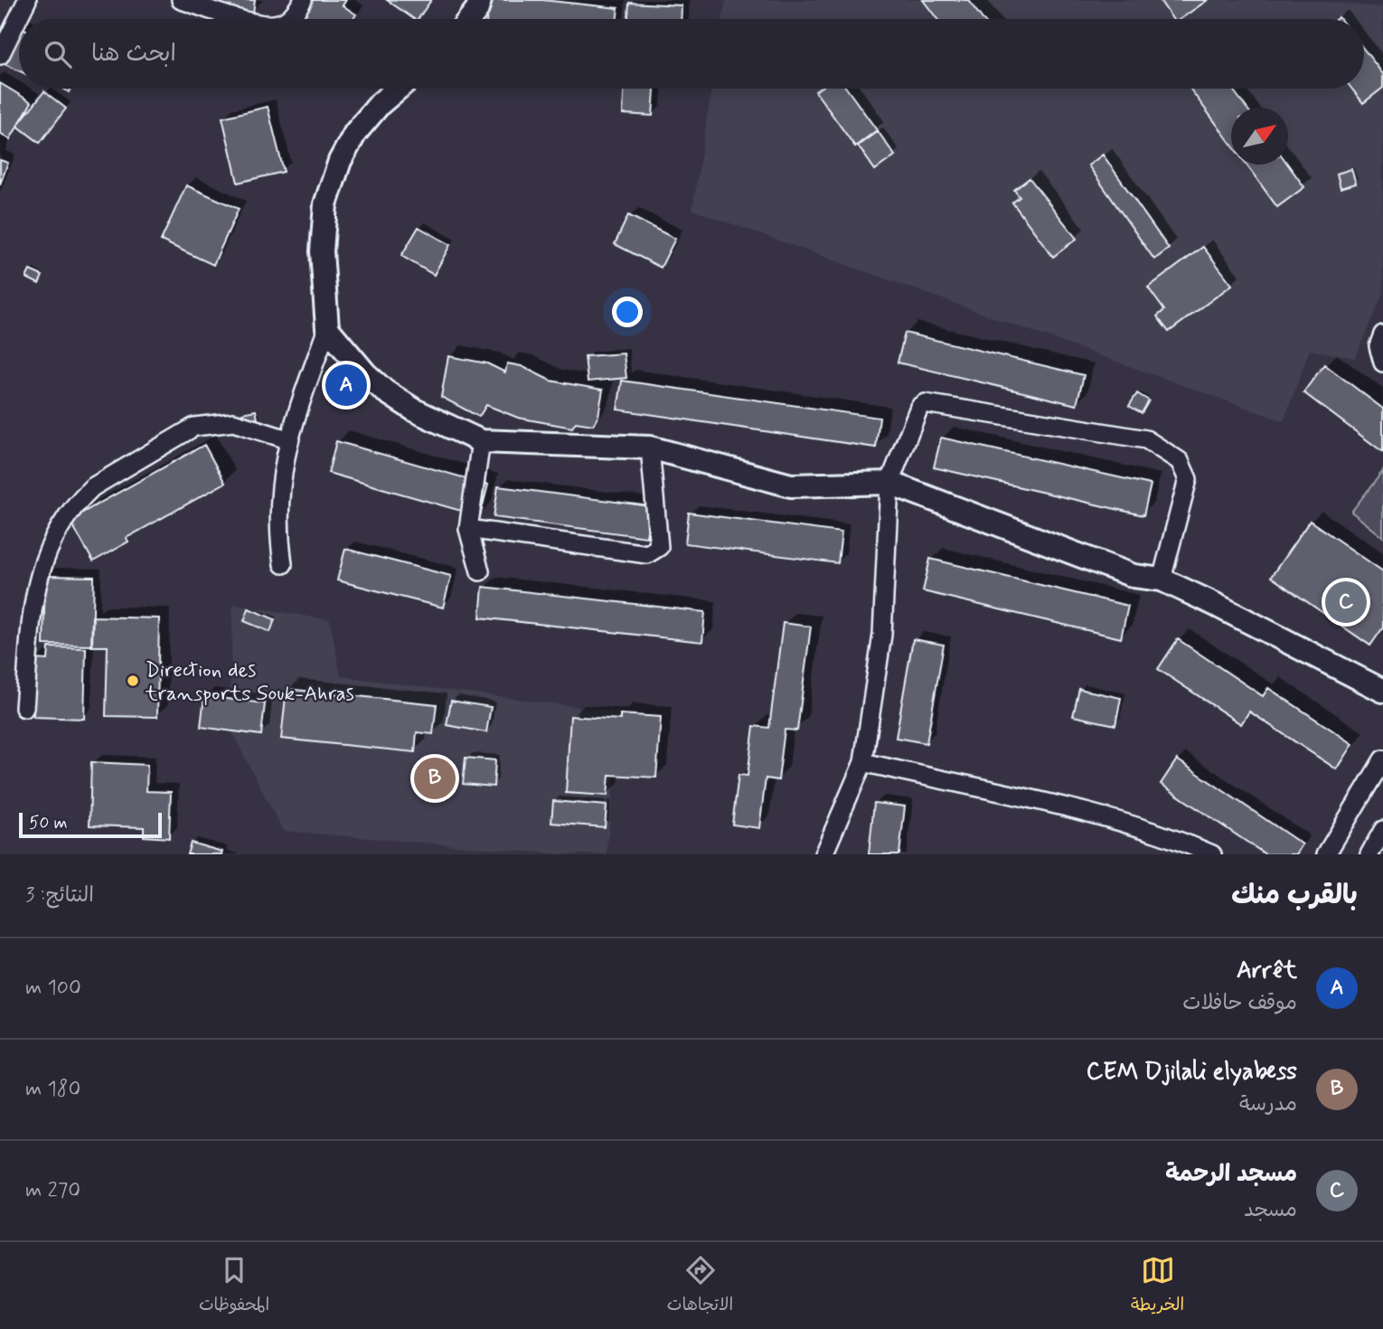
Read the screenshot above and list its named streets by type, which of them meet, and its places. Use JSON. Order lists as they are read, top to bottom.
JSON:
{
  "places": ["Direction des transports Souk-Ahras"],
  "scale_bar": "50 m",
  "north": "top right",
  "page": {
    "search": "ابحث هنا",
    "pins": ["A", "C", "B"],
    "scale": "50 m",
    "heading": ["بالقرب منك", "النتائج: 3"],
    "list": [
      {
        "mark": "A",
        "name": "Arrêt",
        "note": "موقف حافلات",
        "value": "100 m"
      },
      {
        "mark": "B",
        "name": "CEM Djilali elyabess",
        "note": "مدرسة",
        "value": "180 m"
      },
      {
        "mark": "C",
        "name": "مسجد الرحمة",
        "note": "مسجد",
        "value": "270 m"
      }
    ],
    "nav": ["الخريطة", "الاتجاهات", "المحفوظات"]
  }
}
